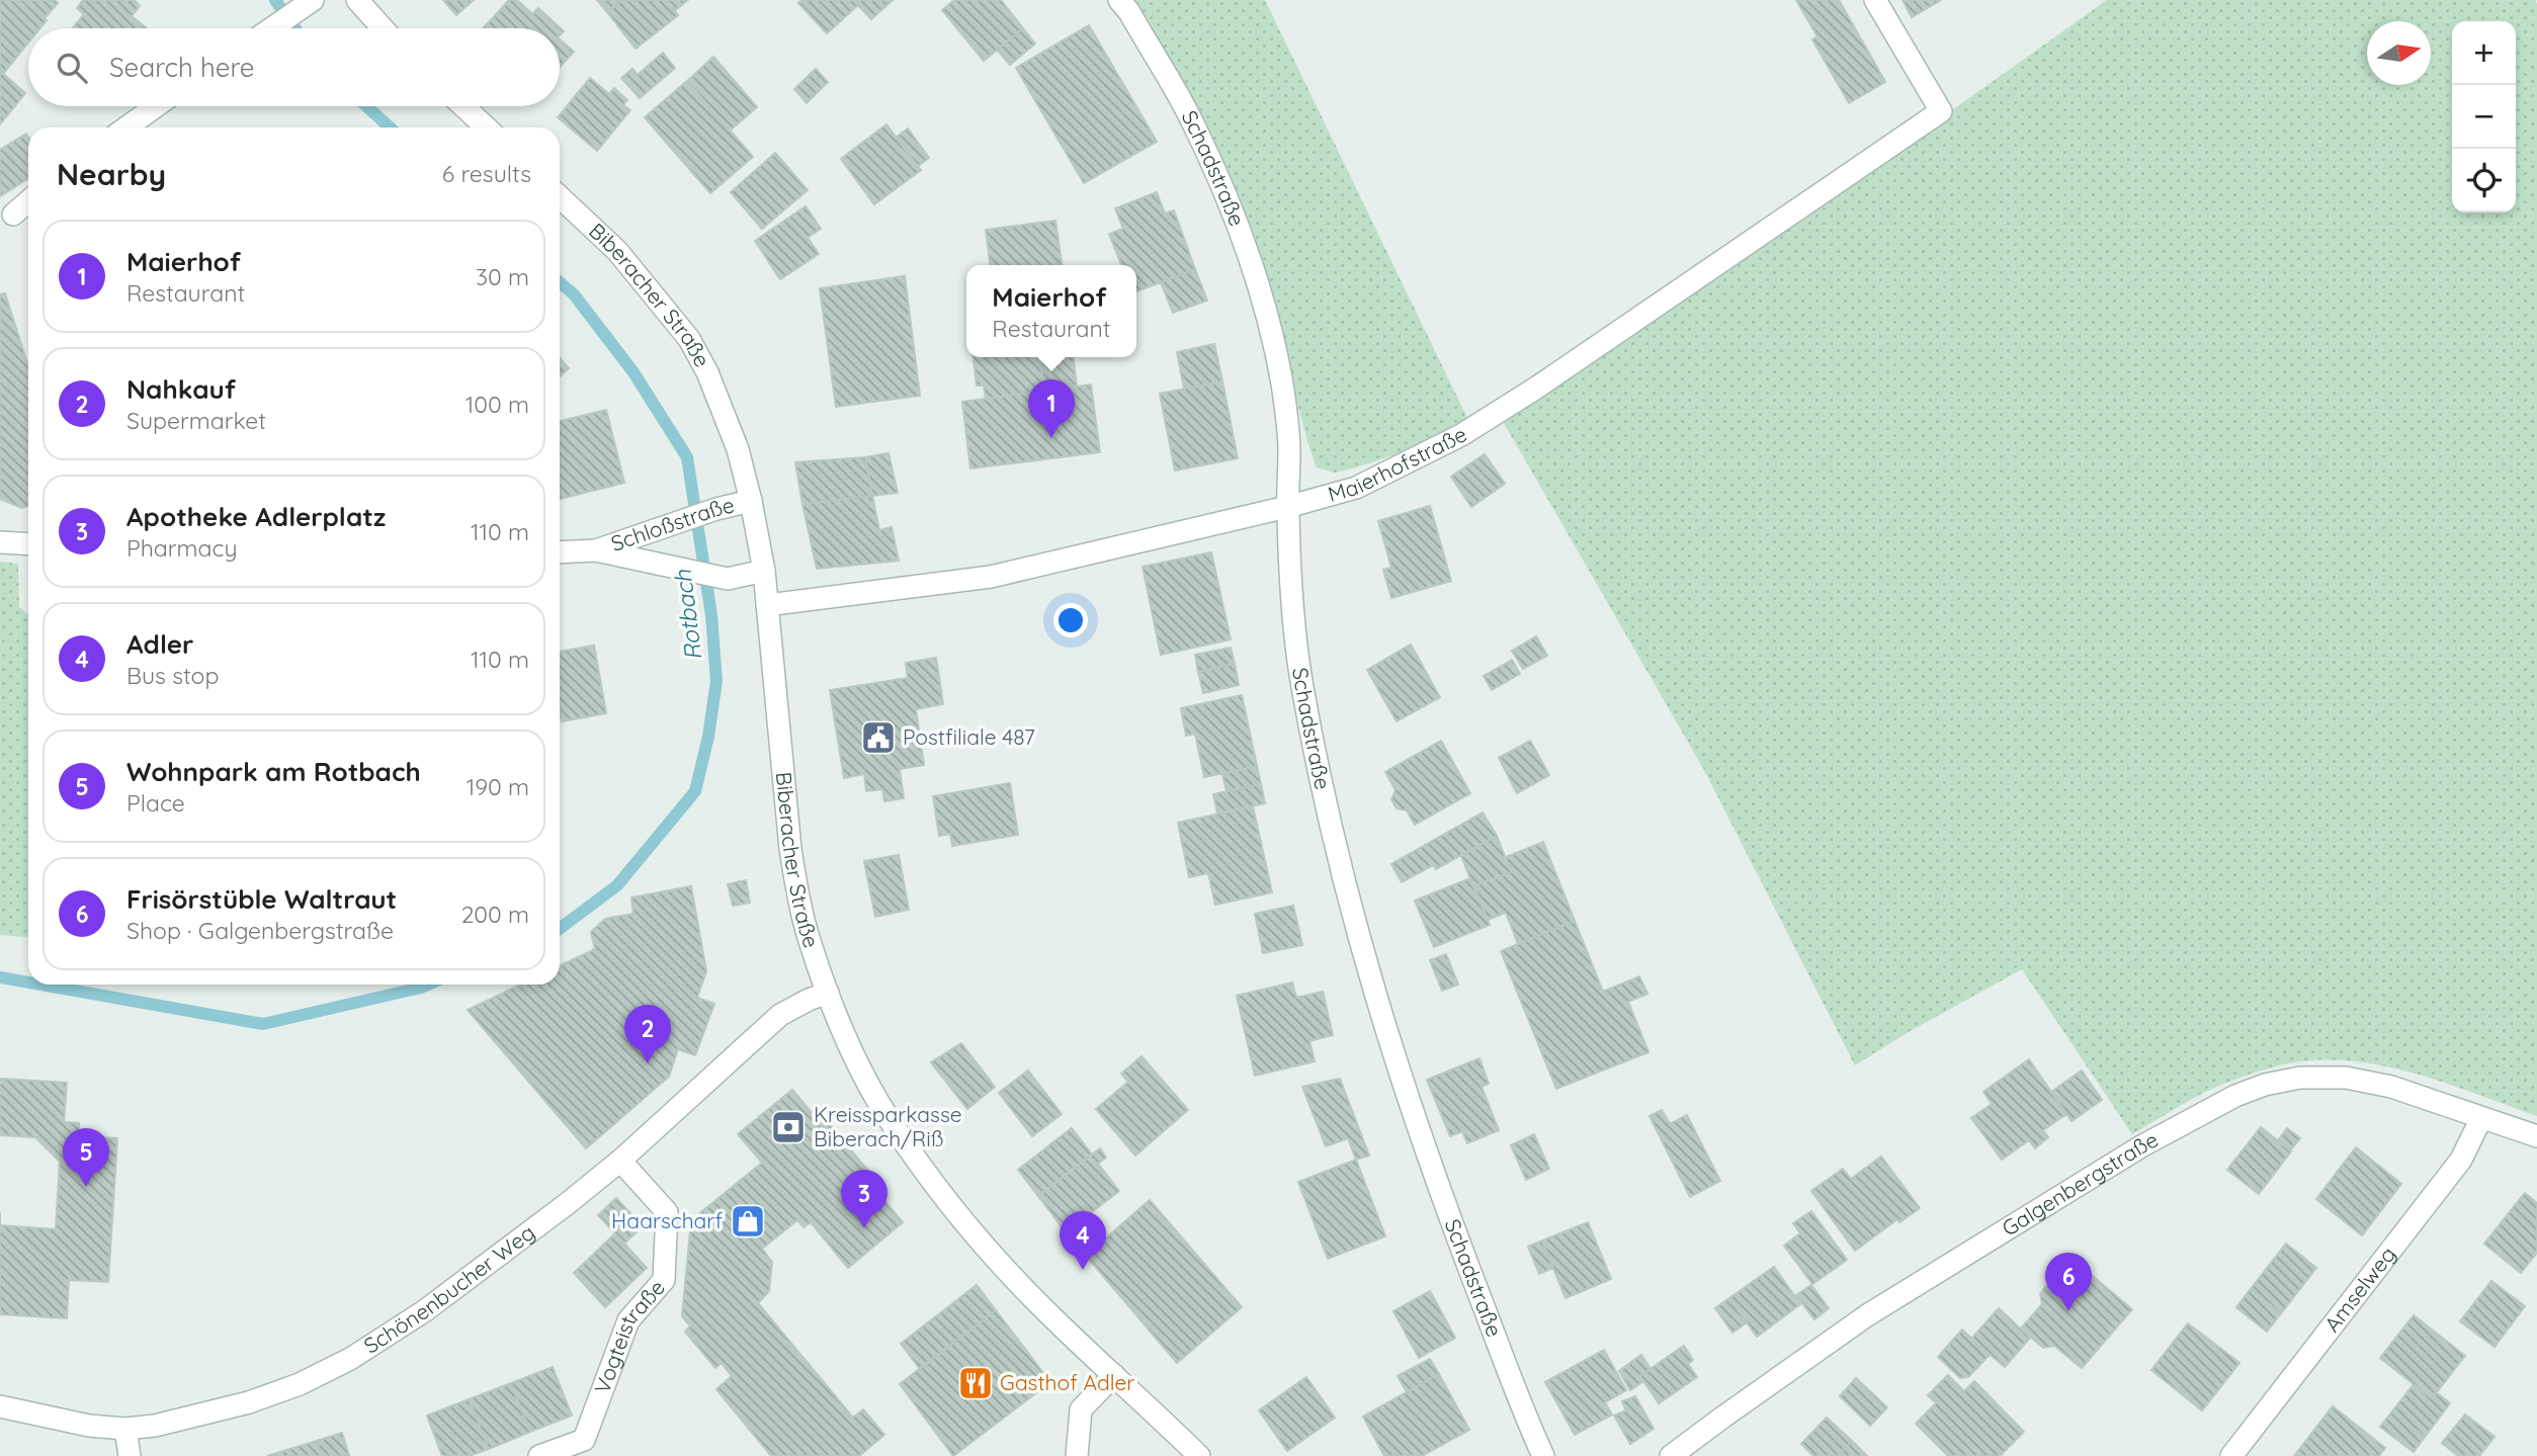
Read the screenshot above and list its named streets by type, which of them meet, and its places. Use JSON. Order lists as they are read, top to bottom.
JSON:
{
  "streets": {
    "street": [
      "Schadstraße",
      "Biberacher Straße",
      "Maierhofstraße",
      "Schloßstraße",
      "Galgenbergstraße",
      "Schönenbucher Weg",
      "Amselweg",
      "Vogteistraße"
    ]
  },
  "crossings": [
    ["Schadstraße", "Maierhofstraße"],
    ["Biberacher Straße", "Maierhofstraße"],
    ["Biberacher Straße", "Schloßstraße"],
    ["Biberacher Straße", "Schönenbucher Weg"],
    ["Galgenbergstraße", "Amselweg"],
    ["Schönenbucher Weg", "Vogteistraße"]
  ],
  "water": ["Rotbach"],
  "places": {
    "public building": ["Postfiliale 487"],
    "bank": ["Kreissparkasse Biberach/Riß"],
    "shop": ["Haarscharf"],
    "restaurant": ["Gasthof Adler"]
  },
  "north": "right",
  "page": {
    "map_buttons": ["+", "−"],
    "search": "Search here",
    "heading": ["Nearby", "6 results"],
    "list": [
      {
        "mark": "1",
        "name": "Maierhof",
        "note": "Restaurant",
        "value": "30 m"
      },
      {
        "mark": "2",
        "name": "Nahkauf",
        "note": "Supermarket",
        "value": "100 m"
      },
      {
        "mark": "3",
        "name": "Apotheke Adlerplatz",
        "note": "Pharmacy",
        "value": "110 m"
      },
      {
        "mark": "4",
        "name": "Adler",
        "note": "Bus stop",
        "value": "110 m"
      },
      {
        "mark": "5",
        "name": "Wohnpark am Rotbach",
        "note": "Place",
        "value": "190 m"
      },
      {
        "mark": "6",
        "name": "Frisörstüble Waltraut",
        "note": "Shop · Galgenbergstraße",
        "value": "200 m"
      }
    ],
    "popup": ["Maierhof", "Restaurant"],
    "pins": [
      "1",
      "2",
      "5",
      "3",
      "4",
      "6"
    ]
  }
}
